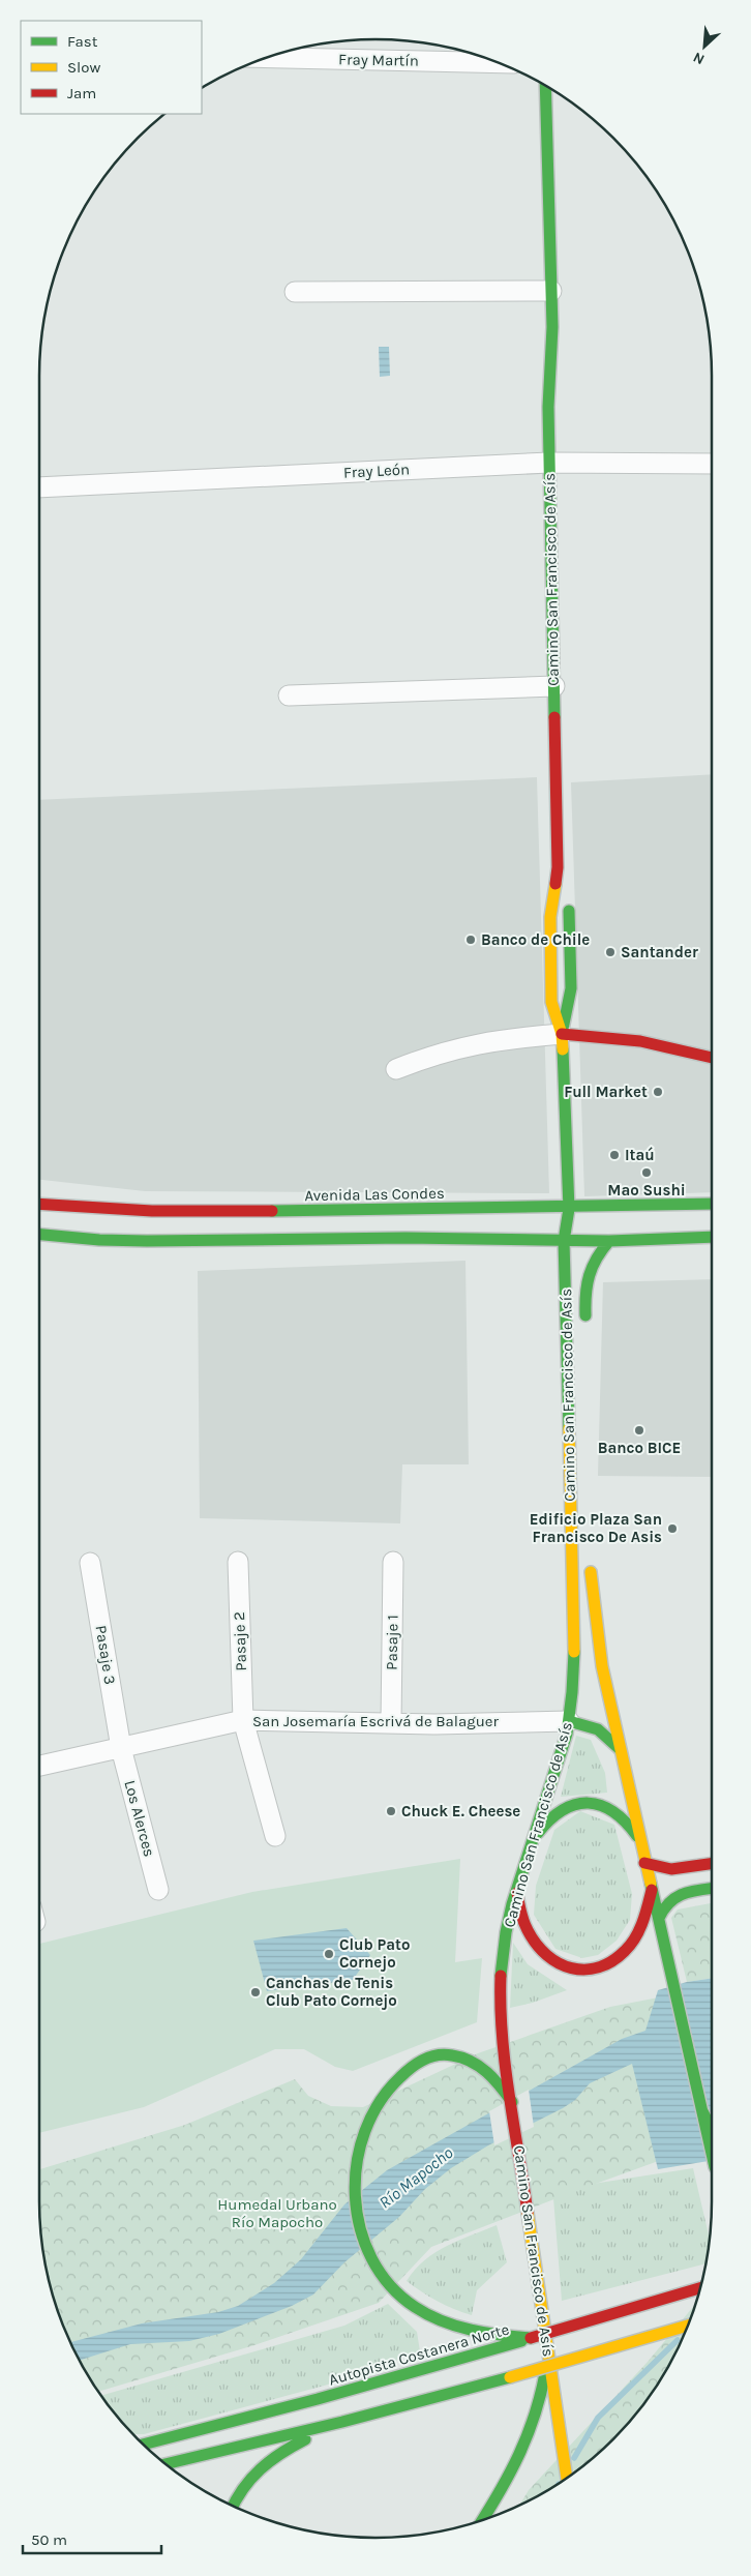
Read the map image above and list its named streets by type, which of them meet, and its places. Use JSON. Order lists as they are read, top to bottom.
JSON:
{
  "streets": {
    "main road": ["Camino San Francisco de Asís", "Avenida Las Condes", "Autopista Costanera Norte"],
    "street": [
      "Fray Martín",
      "Fray León",
      "Pasaje 2",
      "Pasaje 1",
      "Pasaje 3",
      "San Josemaría Escrivá de Balaguer",
      "Los Alerces"
    ]
  },
  "crossings": [
    ["Fray León", "Camino San Francisco de Asís"],
    ["Camino San Francisco de Asís", "Avenida Las Condes"],
    ["Camino San Francisco de Asís", "San Josemaría Escrivá de Balaguer"],
    ["Pasaje 2", "San Josemaría Escrivá de Balaguer"],
    ["Pasaje 1", "San Josemaría Escrivá de Balaguer"],
    ["Pasaje 3", "San Josemaría Escrivá de Balaguer"],
    ["Pasaje 3", "Los Alerces"],
    ["San Josemaría Escrivá de Balaguer", "Los Alerces"]
  ],
  "water": ["Río Mapocho"],
  "parks": ["Humedal Urbano Río Mapocho"],
  "places": [
    "Banco de Chile",
    "Santander",
    "Full Market",
    "Itaú",
    "Mao Sushi",
    "Banco BICE",
    "Edificio Plaza San Francisco De Asis",
    "Chuck E. Cheese",
    "Club Pato Cornejo",
    "Canchas de Tenis Club Pato Cornejo"
  ],
  "legend": ["Fast", "Slow", "Jam"],
  "scale_bar": "50 m",
  "north": "bottom left"
}
